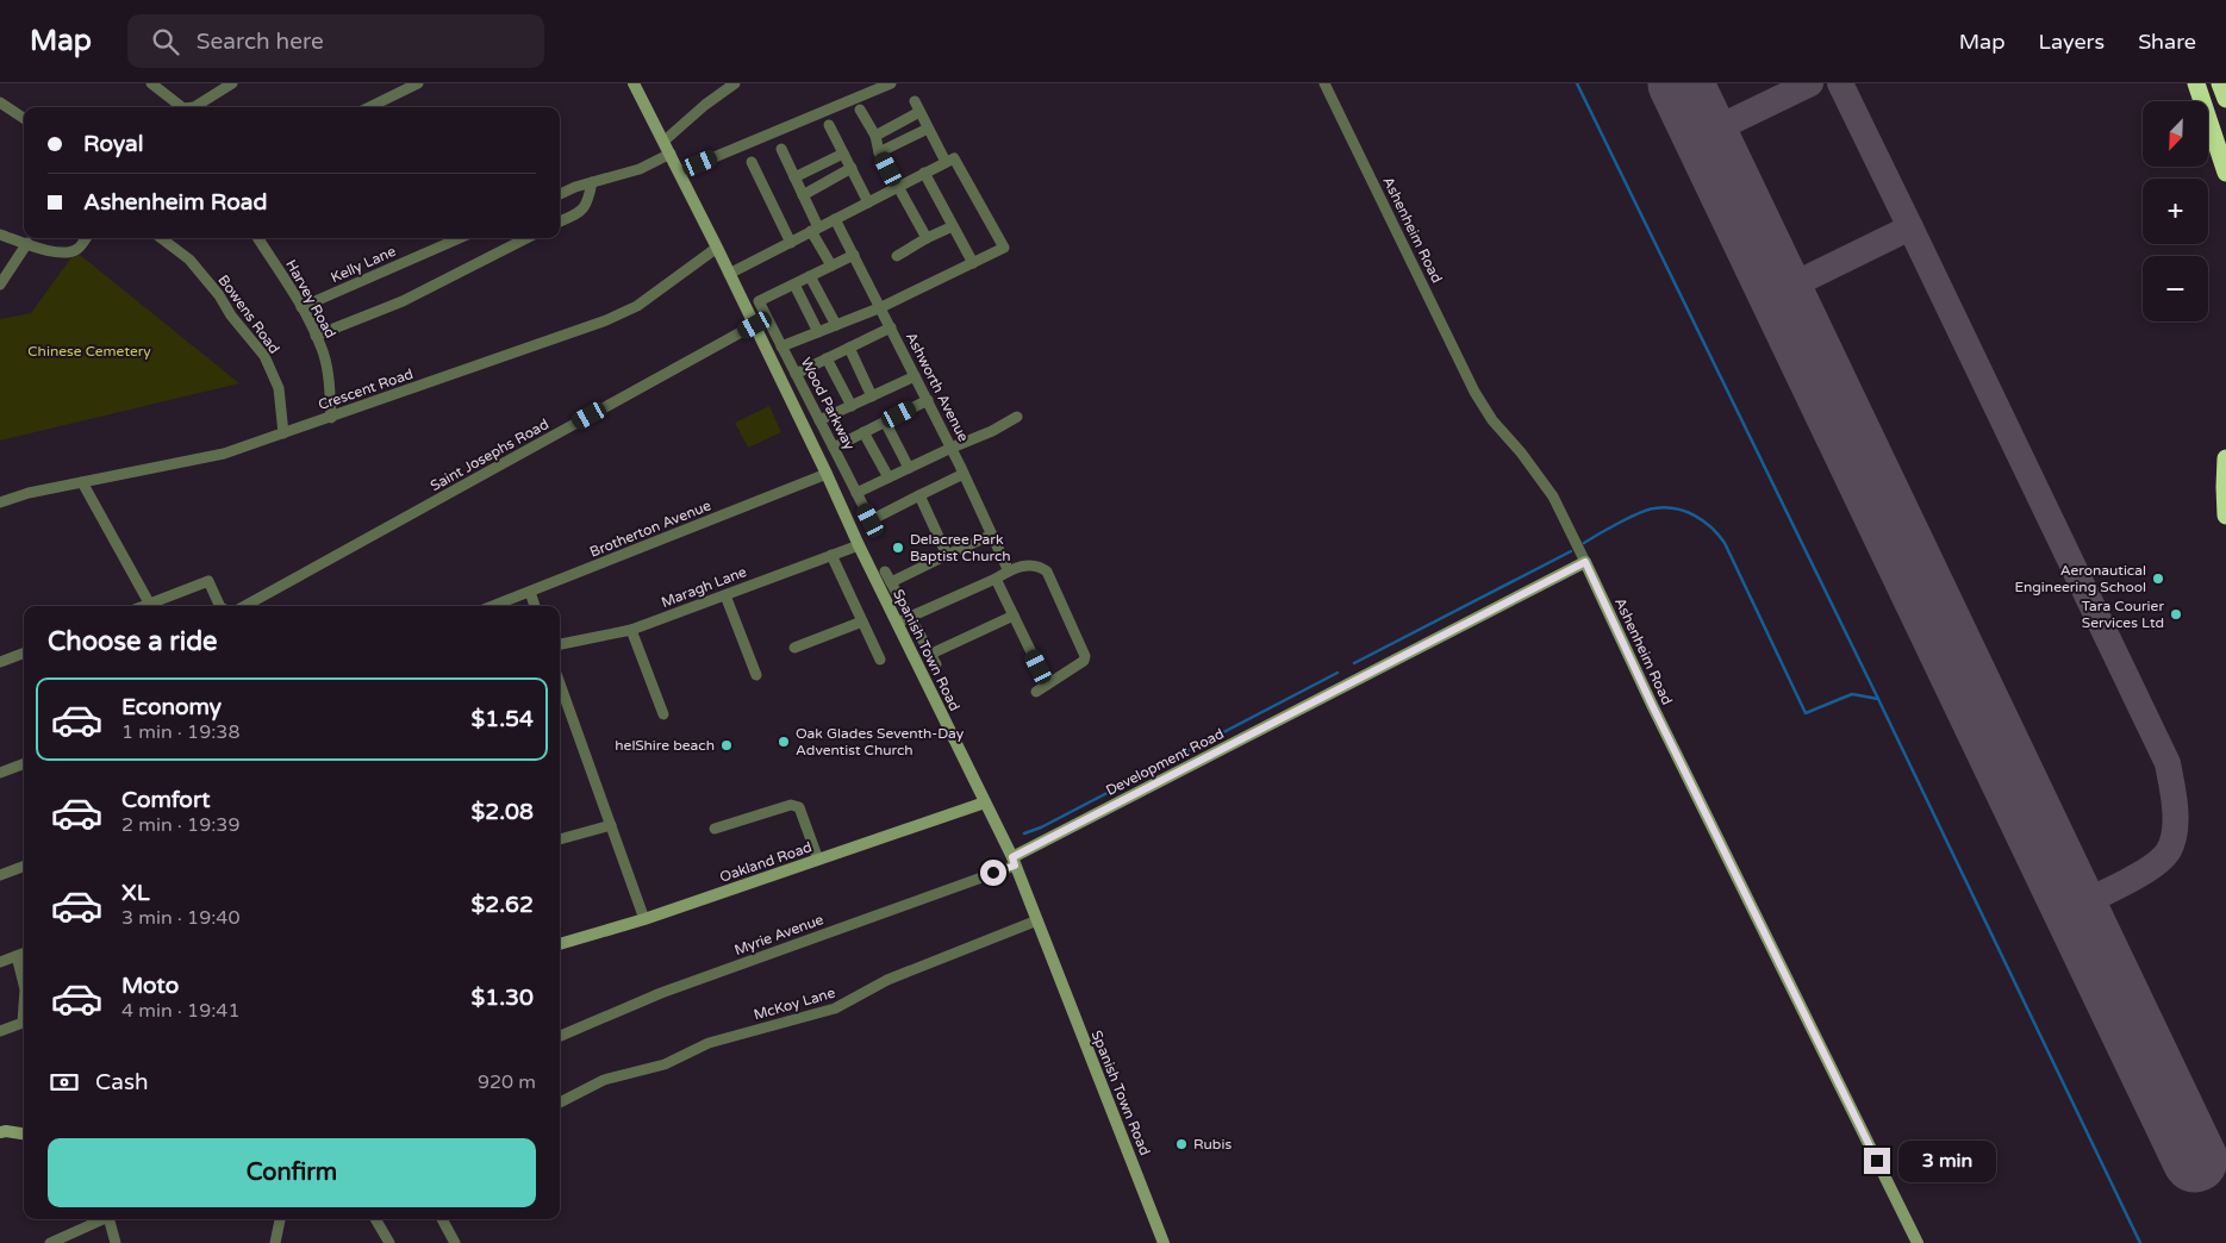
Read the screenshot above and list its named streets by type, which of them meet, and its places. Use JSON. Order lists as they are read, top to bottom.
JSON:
{
  "streets": {
    "street": [
      "Ashenheim Road",
      "Kelly Lane",
      "Harvey Road",
      "Bowens Road",
      "Ashworth Avenue",
      "Crescent Road",
      "Wood Parkway",
      "Saint Josephs Road",
      "Brotherton Avenue",
      "Maragh Lane",
      "Spanish Town Road",
      "Development Road",
      "Oakland Road",
      "Myrie Avenue",
      "McKoy Lane"
    ]
  },
  "crossings": [
    ["Ashenheim Road", "Development Road"],
    ["Kelly Lane", "Harvey Road"],
    ["Harvey Road", "Crescent Road"],
    ["Bowens Road", "Crescent Road"],
    ["Crescent Road", "Spanish Town Road"],
    ["Saint Josephs Road", "Spanish Town Road"],
    ["Brotherton Avenue", "Spanish Town Road"],
    ["Maragh Lane", "Spanish Town Road"],
    ["Spanish Town Road", "Development Road"],
    ["Spanish Town Road", "Oakland Road"],
    ["Spanish Town Road", "Myrie Avenue"],
    ["Spanish Town Road", "McKoy Lane"],
    ["Development Road", "Myrie Avenue"]
  ],
  "parks": ["Chinese Cemetery"],
  "places": [
    "Delacree Park Baptist Church",
    "Aeronautical Engineering School",
    "Tara Courier Services Ltd",
    "Oak Glades Seventh-Day Adventist Church",
    "helShire beach",
    "Rubis"
  ],
  "north": "bottom left",
  "page": {
    "header": "Map",
    "search": "Search here",
    "nav": ["Map", "Layers", "Share"],
    "map_buttons": ["+", "−"],
    "banner": ["Royal", "Ashenheim Road"],
    "heading": "Choose a ride",
    "list": [
      {
        "name": "Economy",
        "note": "1 min · 19:38",
        "value": "$1.54"
      },
      {
        "name": "Comfort",
        "note": "2 min · 19:39",
        "value": "$2.08"
      },
      {
        "name": "XL",
        "note": "3 min · 19:40",
        "value": "$2.62"
      },
      {
        "name": "Moto",
        "note": "4 min · 19:41",
        "value": "$1.30"
      }
    ],
    "pay": ["Cash", "920 m"],
    "buttons": "Confirm",
    "bubble": "3 min"
  }
}
